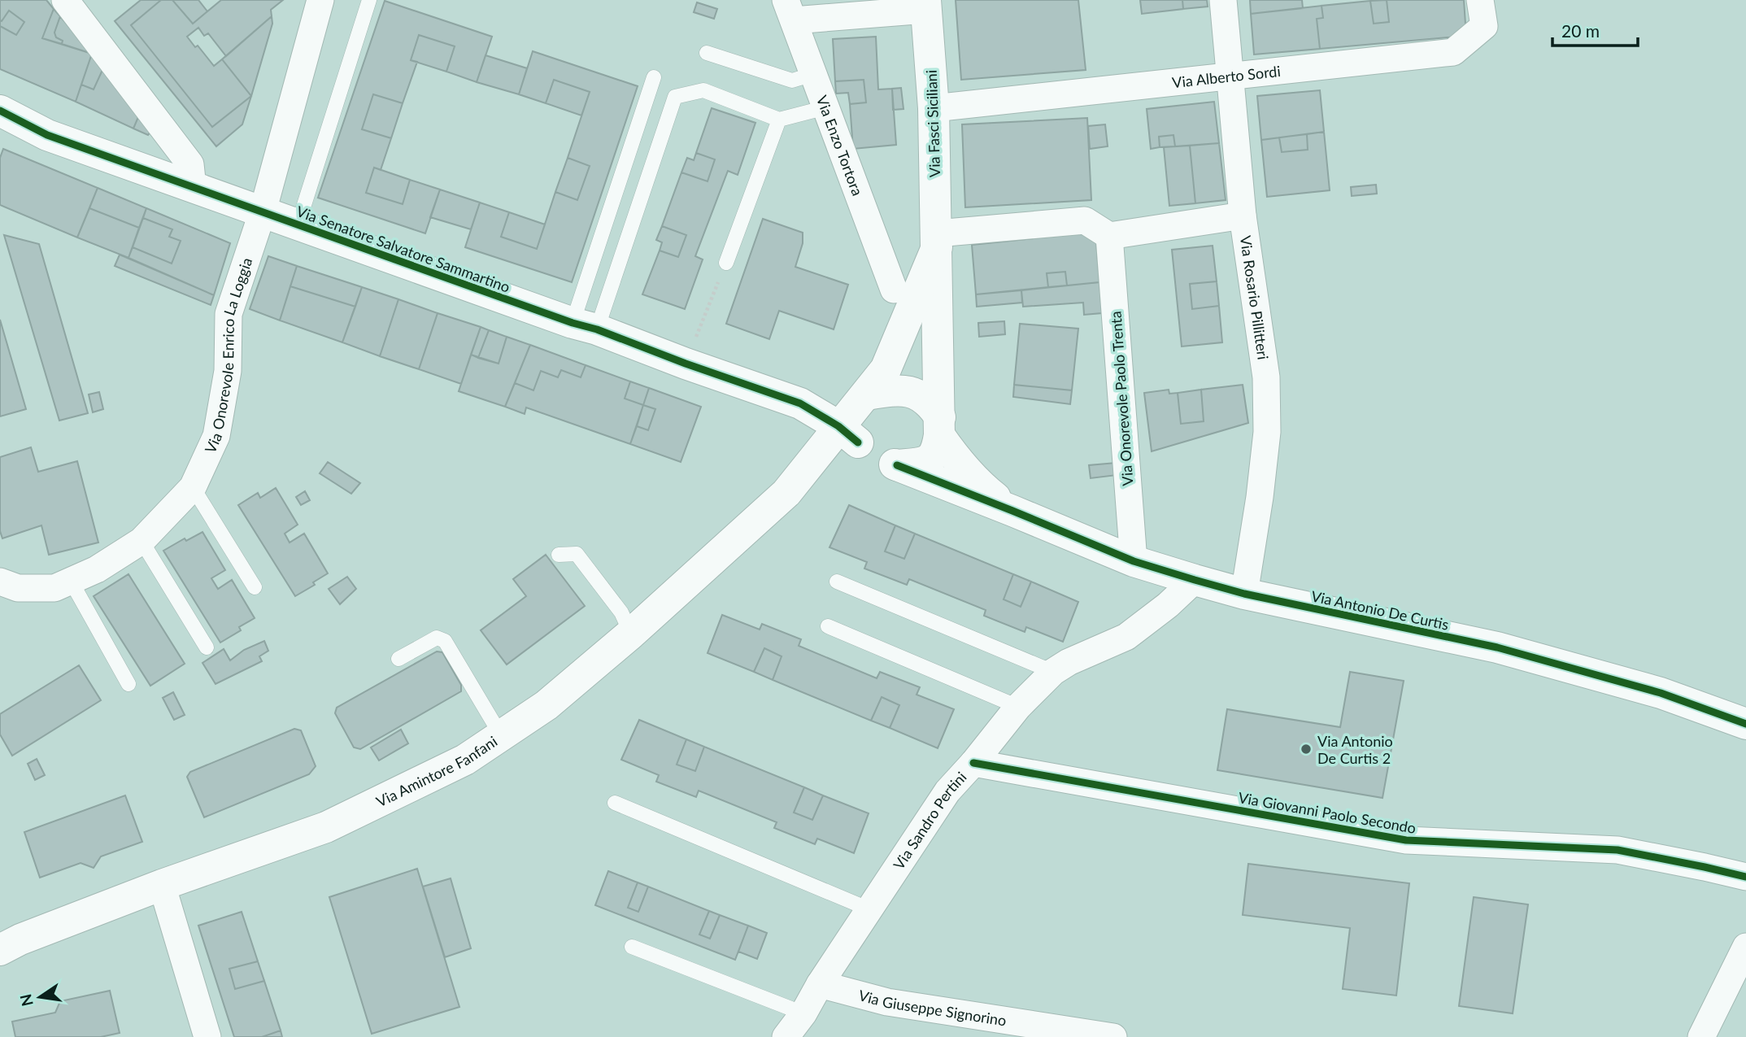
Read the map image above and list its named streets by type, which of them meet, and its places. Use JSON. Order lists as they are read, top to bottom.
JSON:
{
  "streets": {
    "street": [
      "Via Alberto Sordi",
      "Via Fasci Siciliani",
      "Via Enzo Tortora",
      "Via Senatore Salvatore Sammartino",
      "Via Rosario Pillitteri",
      "Via Onorevole Enrico La Loggia",
      "Via Onorevole Paolo Trenta",
      "Via Antonio De Curtis",
      "Via Amintore Fanfani",
      "Via Giovanni Paolo Secondo",
      "Via Sandro Pertini",
      "Via Giuseppe Signorino"
    ]
  },
  "crossings": [
    ["Via Alberto Sordi", "Via Fasci Siciliani"],
    ["Via Alberto Sordi", "Via Rosario Pillitteri"],
    ["Via Fasci Siciliani", "Via Senatore Salvatore Sammartino"],
    ["Via Fasci Siciliani", "Via Antonio De Curtis"],
    ["Via Fasci Siciliani", "Via Amintore Fanfani"],
    ["Via Senatore Salvatore Sammartino", "Via Onorevole Enrico La Loggia"],
    ["Via Senatore Salvatore Sammartino", "Via Antonio De Curtis"],
    ["Via Senatore Salvatore Sammartino", "Via Amintore Fanfani"],
    ["Via Rosario Pillitteri", "Via Antonio De Curtis"],
    ["Via Onorevole Paolo Trenta", "Via Antonio De Curtis"],
    ["Via Antonio De Curtis", "Via Amintore Fanfani"],
    ["Via Antonio De Curtis", "Via Sandro Pertini"],
    ["Via Giovanni Paolo Secondo", "Via Sandro Pertini"],
    ["Via Sandro Pertini", "Via Giuseppe Signorino"]
  ],
  "places": ["Via Antonio De Curtis 2"],
  "scale_bar": "20 m",
  "north": "left"
}
